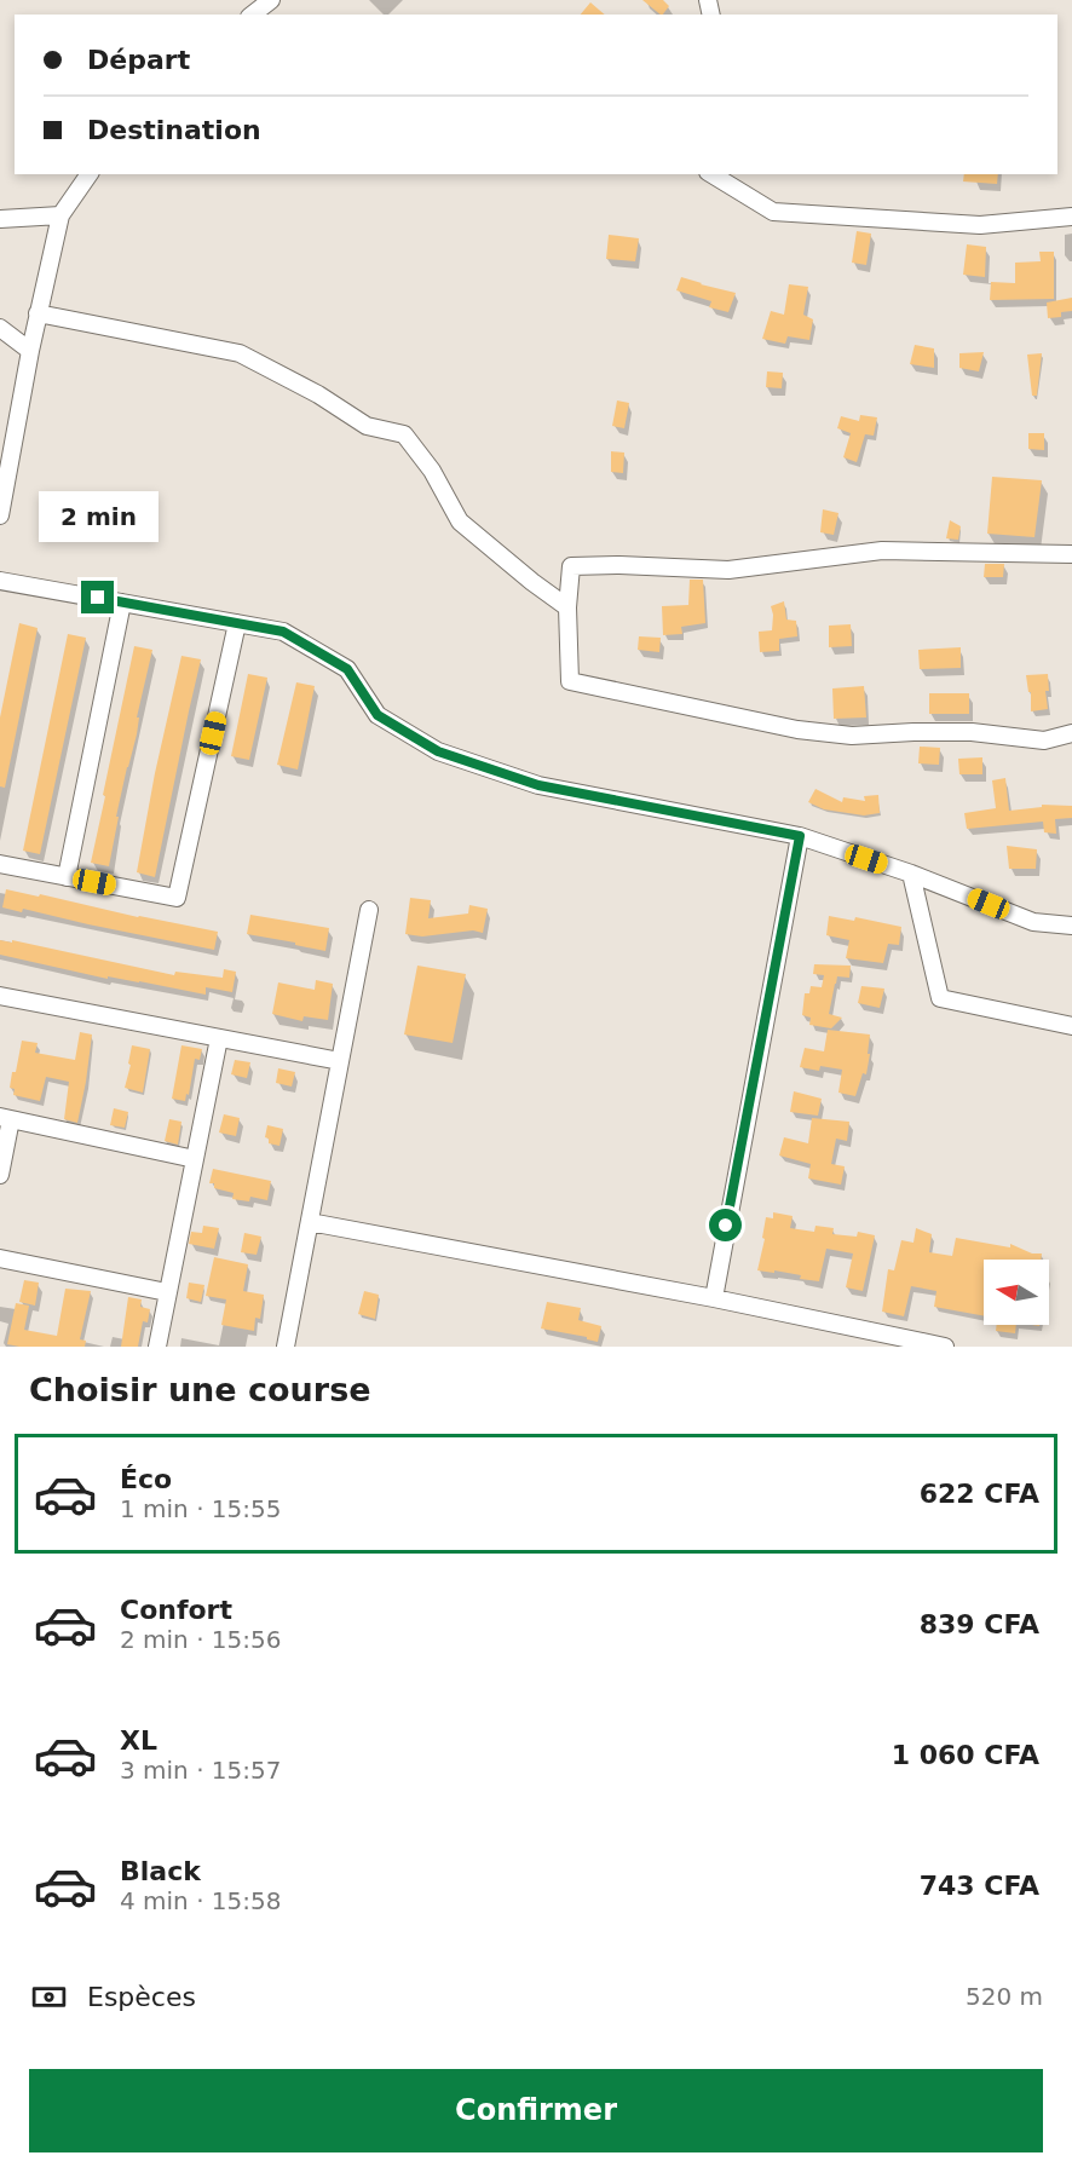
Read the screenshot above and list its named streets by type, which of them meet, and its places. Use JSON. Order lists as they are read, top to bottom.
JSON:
{
  "north": "left",
  "page": {
    "banner": ["Départ", "Destination"],
    "bubble": "2 min",
    "heading": "Choisir une course",
    "list": [
      {
        "name": "Éco",
        "note": "1 min · 15:55",
        "value": "622 CFA"
      },
      {
        "name": "Confort",
        "note": "2 min · 15:56",
        "value": "839 CFA"
      },
      {
        "name": "XL",
        "note": "3 min · 15:57",
        "value": "1 060 CFA"
      },
      {
        "name": "Black",
        "note": "4 min · 15:58",
        "value": "743 CFA"
      }
    ],
    "pay": ["Espèces", "520 m"],
    "buttons": "Confirmer"
  }
}
